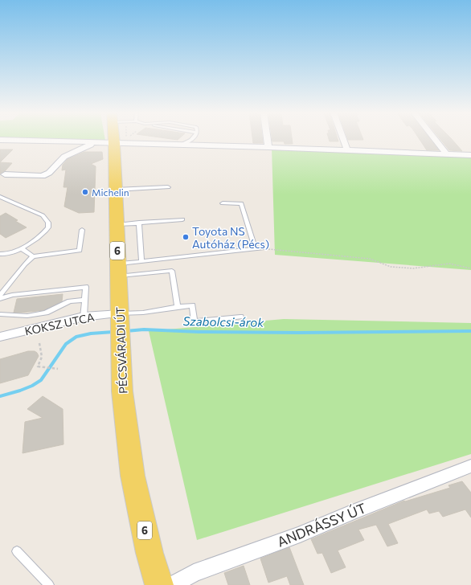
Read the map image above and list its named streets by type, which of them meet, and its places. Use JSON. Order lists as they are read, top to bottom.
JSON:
{
  "streets": {
    "main road": ["6", "PÉCSVÁRADI ÚT"],
    "street": ["KOKSZ UTCA", "ANDRÁSSY ÚT"]
  },
  "crossings": [
    ["KOKSZ UTCA", "PÉCSVÁRADI ÚT"]
  ],
  "water": ["Szabolcsi-árok"],
  "places": ["Michelin", "Toyota NS Autóház (Pécs)"]
}
